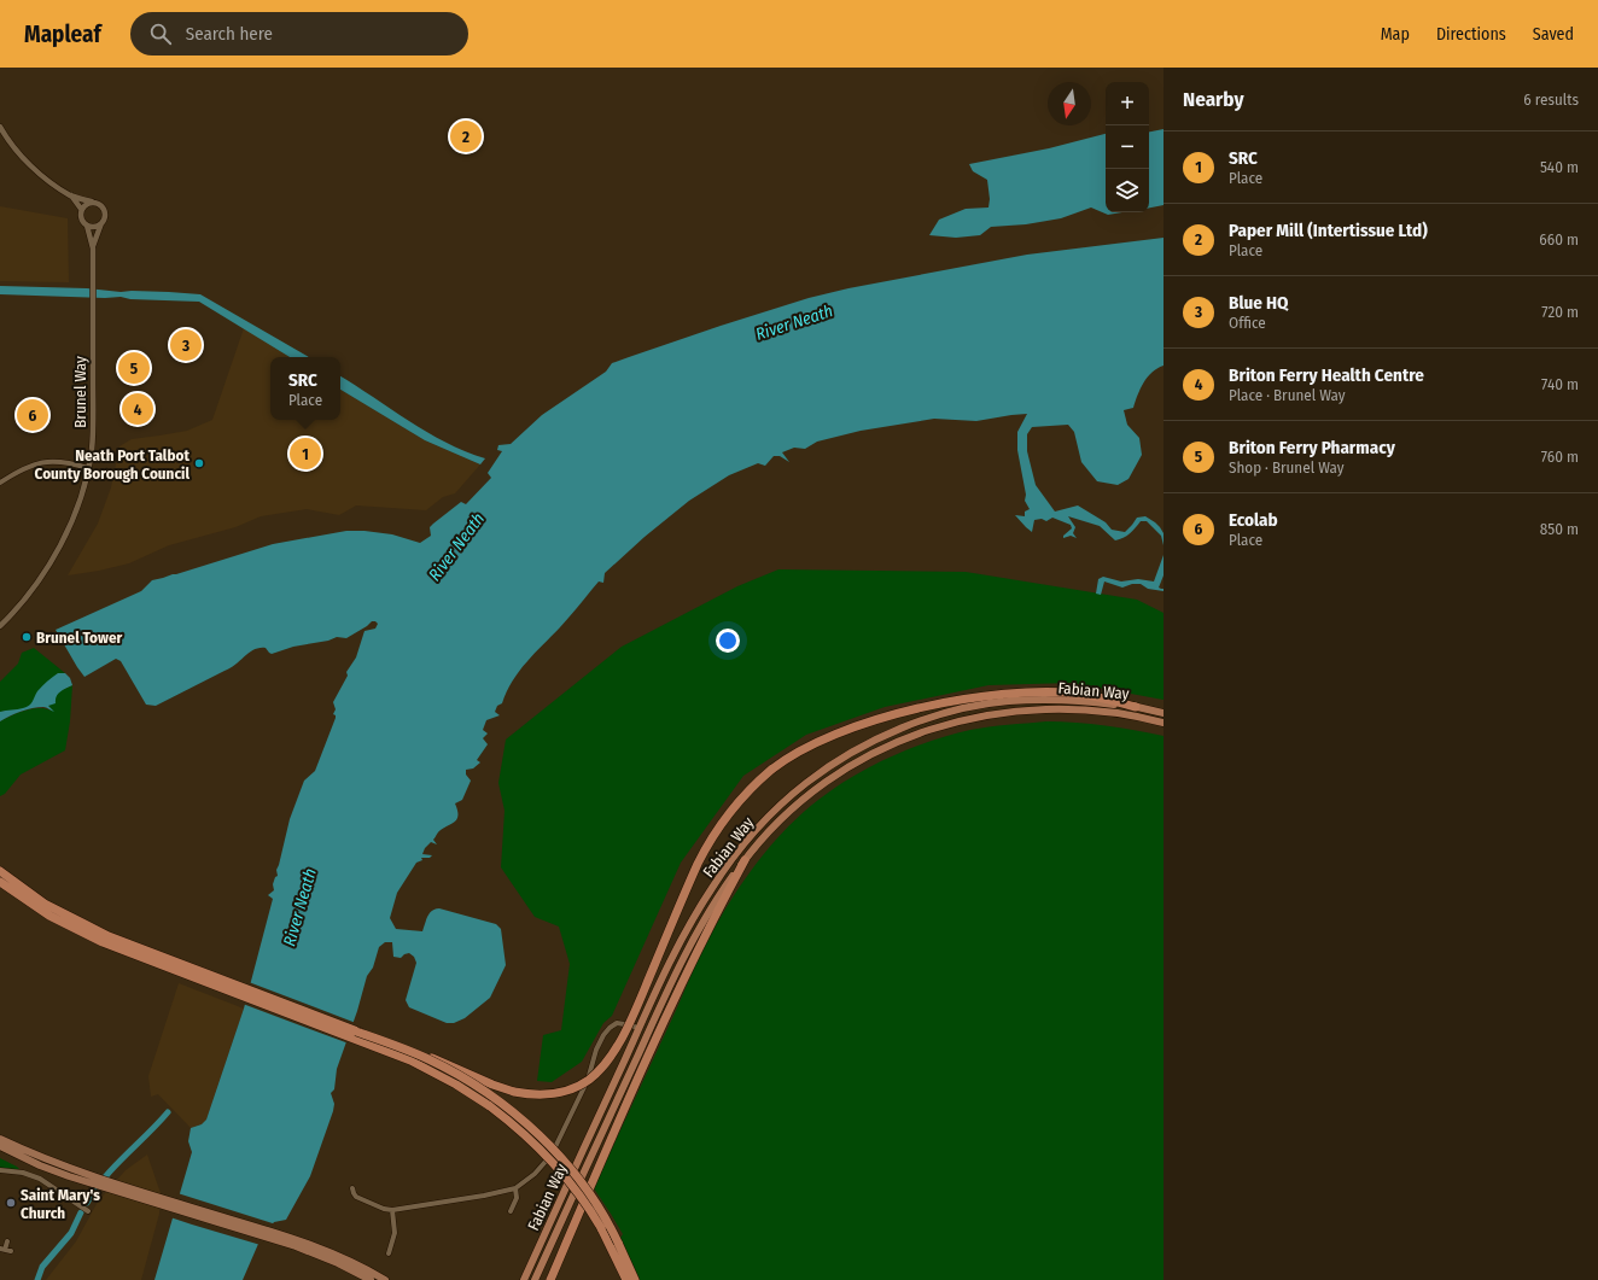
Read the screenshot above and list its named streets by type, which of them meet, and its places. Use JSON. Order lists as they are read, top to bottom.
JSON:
{
  "streets": {
    "highway": ["Fabian Way"],
    "street": ["Brunel Way"]
  },
  "water": ["River Neath"],
  "places": ["Neath Port Talbot County Borough Council", "Brunel Tower", "Saint Mary's Church"],
  "north": "bottom",
  "page": {
    "header": "Mapleaf",
    "search": "Search here",
    "nav": ["Map", "Directions", "Saved"],
    "heading": ["Nearby", "6 results"],
    "map_buttons": ["+", "−"],
    "pins": [
      "2",
      "3",
      "5",
      "4",
      "6",
      "1"
    ],
    "list": [
      {
        "mark": "1",
        "name": "SRC",
        "note": "Place",
        "value": "540 m"
      },
      {
        "mark": "2",
        "name": "Paper Mill (Intertissue Ltd)",
        "note": "Place",
        "value": "660 m"
      },
      {
        "mark": "3",
        "name": "Blue HQ",
        "note": "Office",
        "value": "720 m"
      },
      {
        "mark": "4",
        "name": "Briton Ferry Health Centre",
        "note": "Place · Brunel Way",
        "value": "740 m"
      },
      {
        "mark": "5",
        "name": "Briton Ferry Pharmacy",
        "note": "Shop · Brunel Way",
        "value": "760 m"
      },
      {
        "mark": "6",
        "name": "Ecolab",
        "note": "Place",
        "value": "850 m"
      }
    ],
    "popup": ["SRC", "Place"]
  }
}
